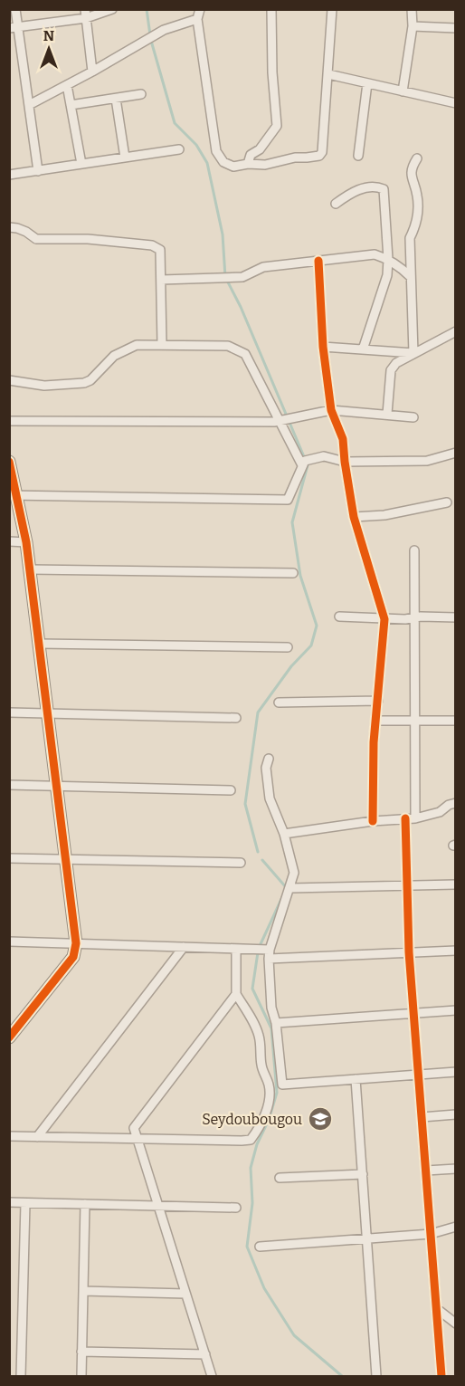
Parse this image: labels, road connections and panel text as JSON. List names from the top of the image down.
{
  "places": {
    "school or university": ["Seydoubougou"]
  },
  "north": "top"
}
